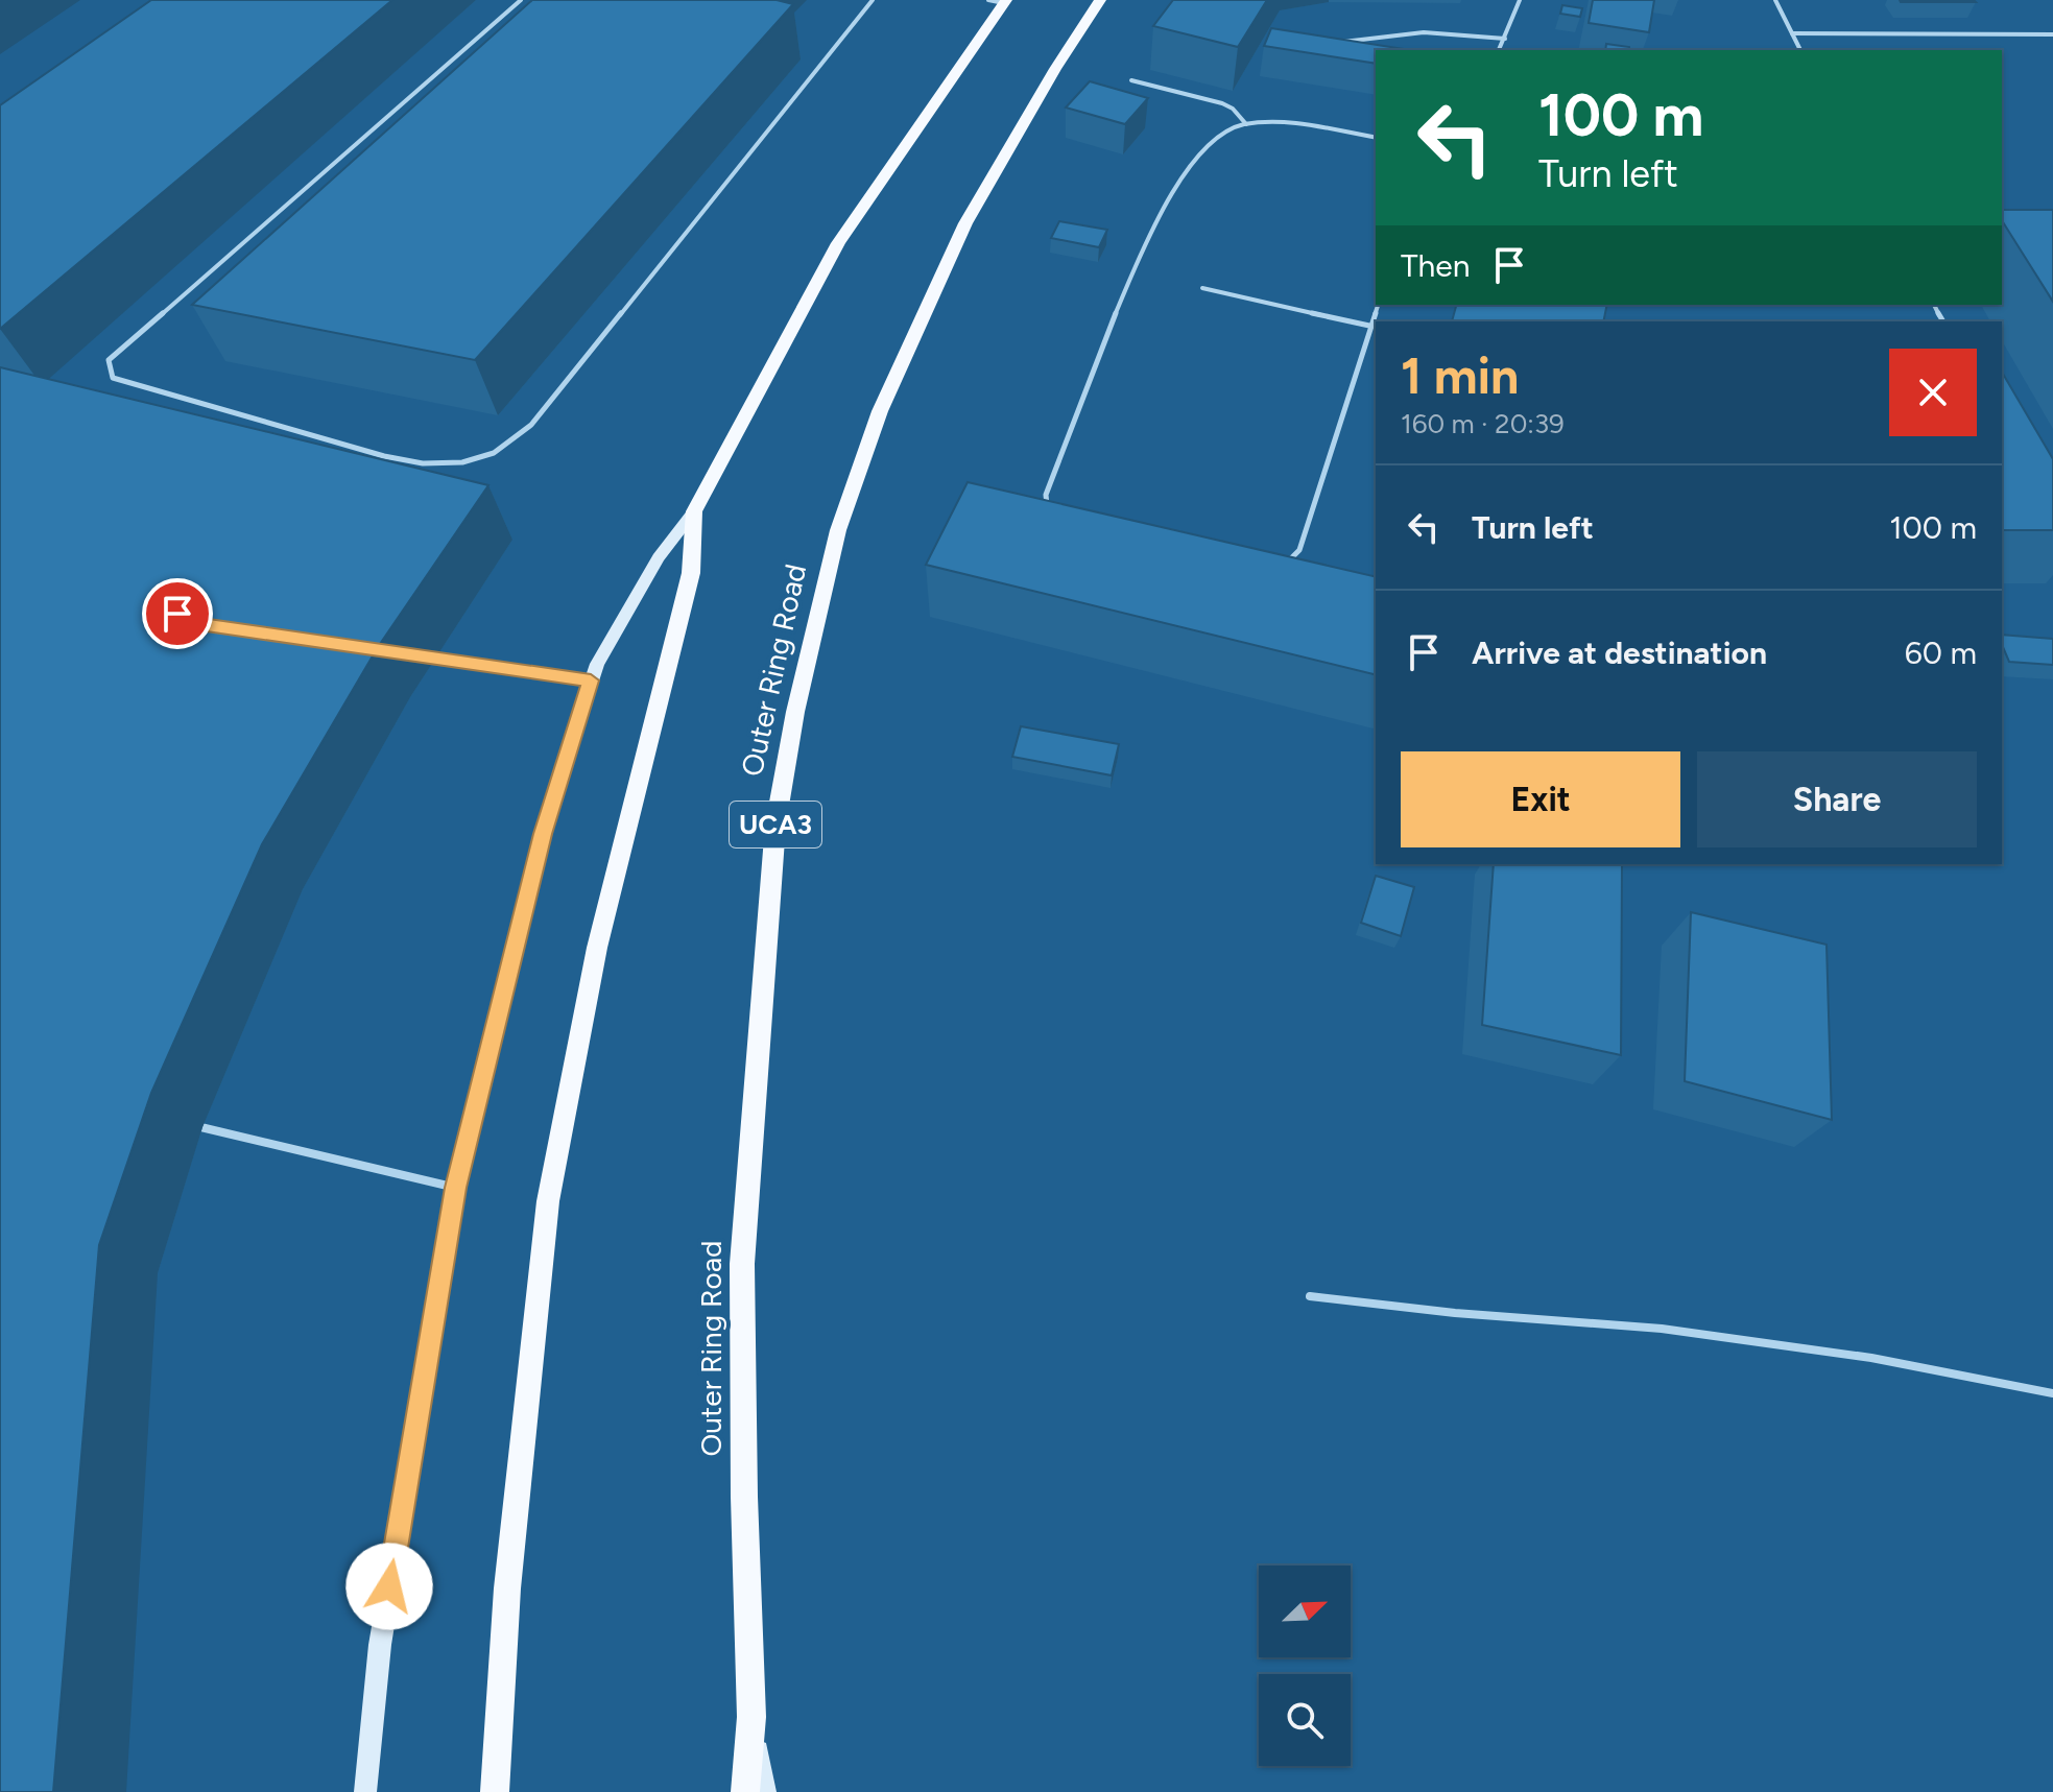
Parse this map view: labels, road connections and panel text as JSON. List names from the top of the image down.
{
  "streets": {
    "main road": ["Outer Ring Road", "UCA3"]
  },
  "north": "top right",
  "page": {
    "turn": ["100 m", "Turn left"],
    "then": "Then",
    "heading": ["1 min", "160 m · 20:39"],
    "list": [
      {
        "name": "Turn left",
        "value": "100 m"
      },
      {
        "name": "Arrive at destination",
        "value": "60 m"
      }
    ],
    "buttons": ["Exit", "Share"]
  }
}
